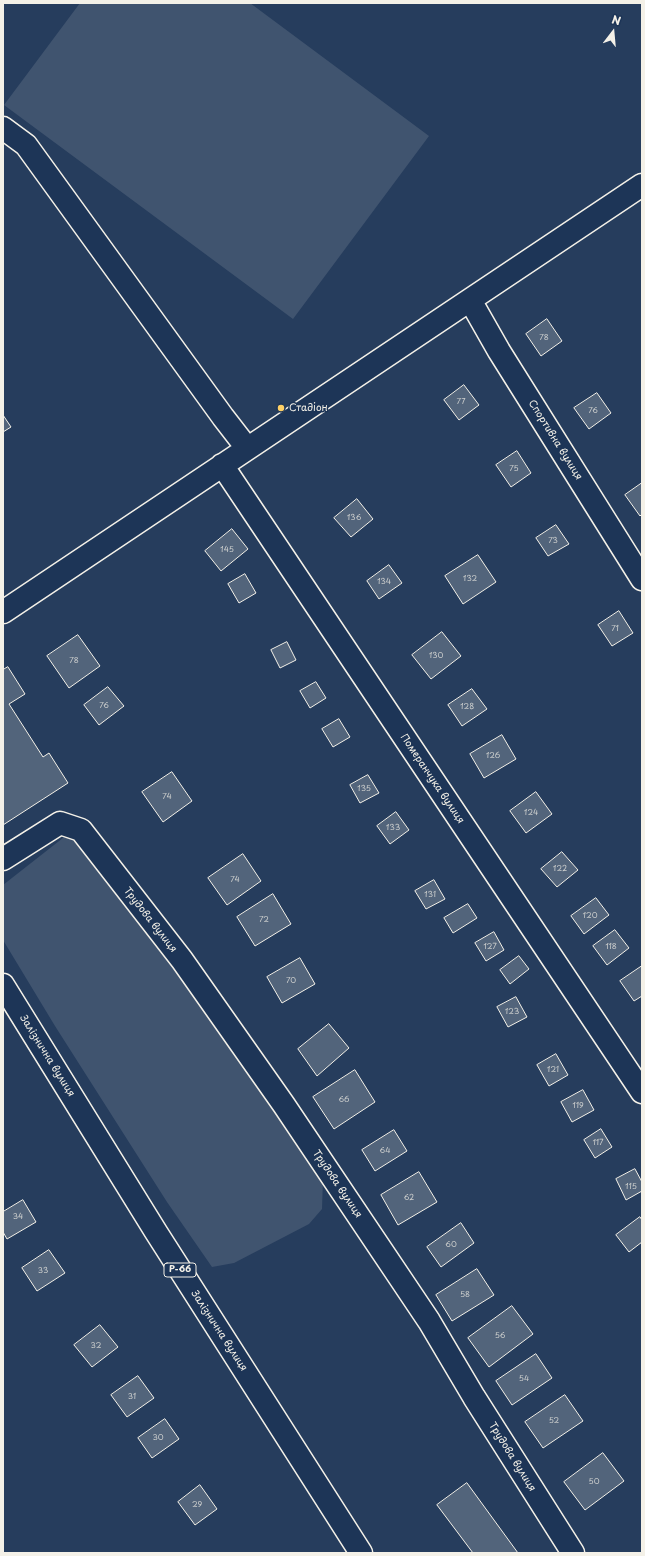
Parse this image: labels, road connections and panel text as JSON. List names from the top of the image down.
{
  "streets": {
    "street": [
      "Спортивна вулиця",
      "Померанчука вулиця",
      "Трудова вулиця",
      "Залізнична вулиця",
      "Р-66"
    ]
  },
  "places": ["Стадіон"],
  "house_numbers": [
    "78",
    "77",
    "76",
    "75",
    "136",
    "73",
    "145",
    "132",
    "134",
    "71",
    "130",
    "78",
    "76",
    "128",
    "126",
    "135",
    "74",
    "124",
    "133",
    "122",
    "74",
    "131",
    "120",
    "72",
    "127",
    "118",
    "70",
    "123",
    "121",
    "66",
    "119",
    "117",
    "64",
    "115",
    "62",
    "34",
    "60",
    "33",
    "58",
    "56",
    "32",
    "54",
    "31",
    "52",
    "30",
    "50",
    "29"
  ],
  "north": "top"
}
